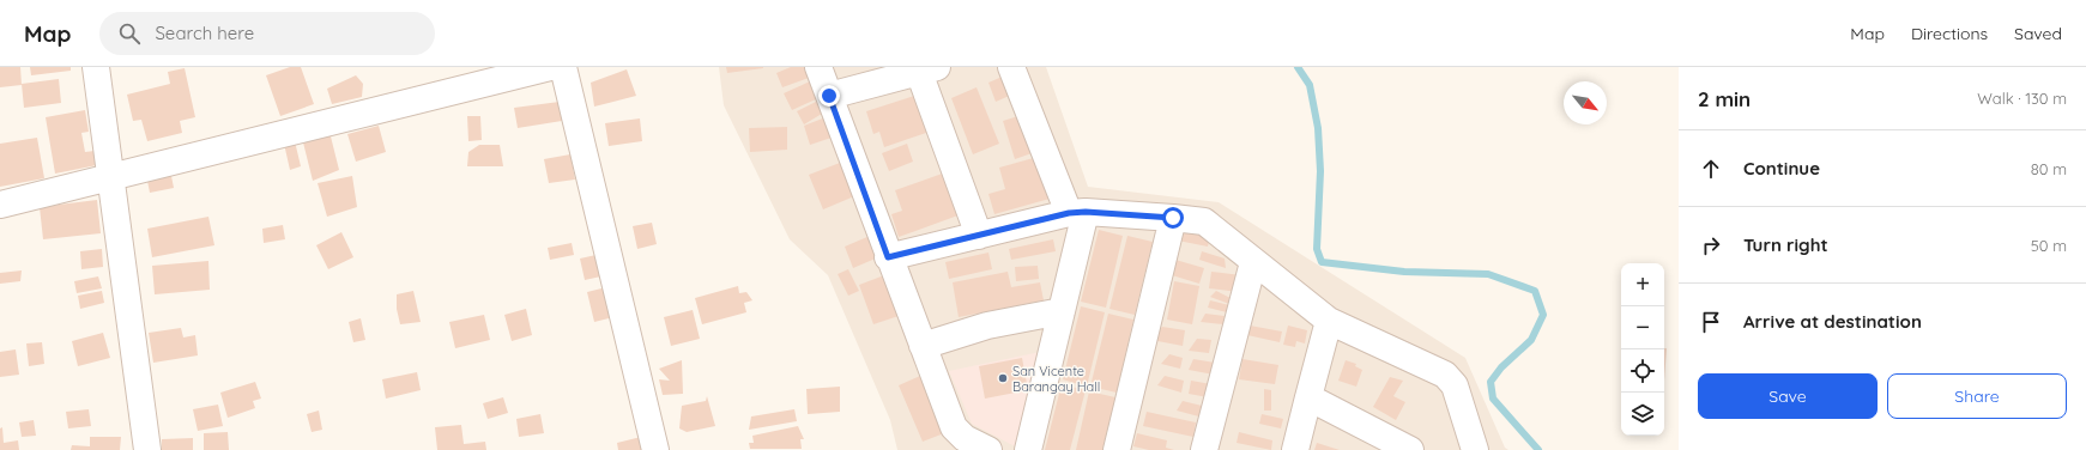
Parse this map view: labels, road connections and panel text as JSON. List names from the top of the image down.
{
  "places": ["San Vicente Barangay Hall"],
  "north": "bottom right",
  "page": {
    "header": "Map",
    "search": "Search here",
    "nav": ["Map", "Directions", "Saved"],
    "heading": ["2 min", "Walk · 130 m"],
    "list": [
      ["Continue", "80 m"],
      ["Turn right", "50 m"],
      "Arrive at destination"
    ],
    "map_buttons": ["+", "−"],
    "buttons": ["Save", "Share"]
  }
}
